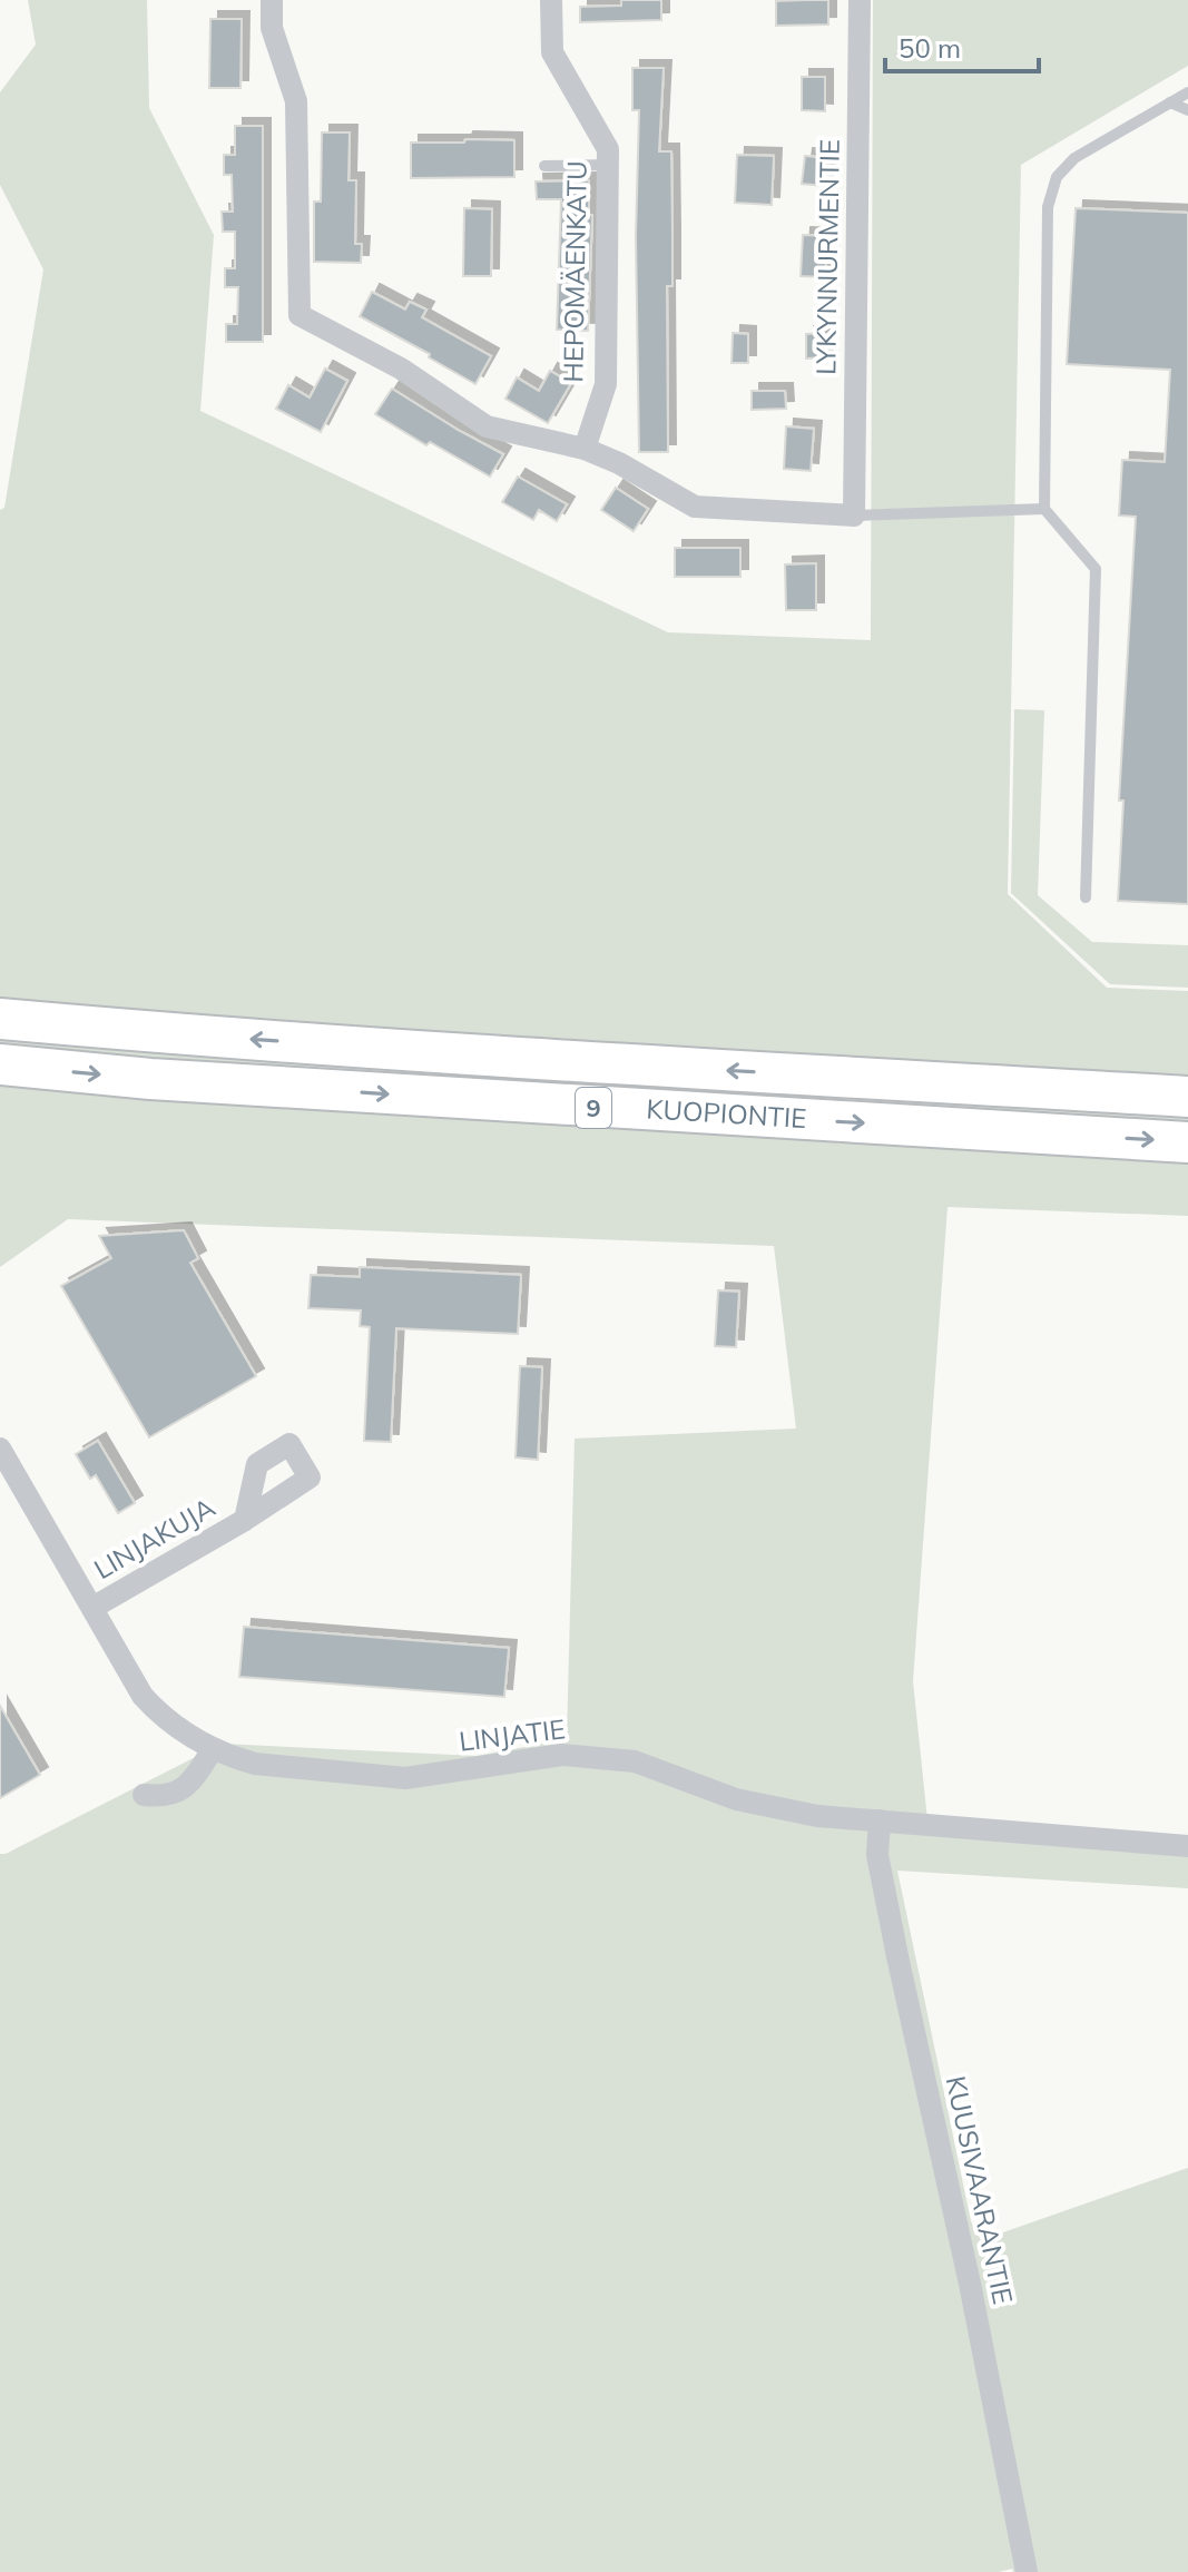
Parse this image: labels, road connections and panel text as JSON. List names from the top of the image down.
{
  "streets": {
    "highway": ["9", "KUOPIONTIE"],
    "street": [
      "LYKYNNURMENTIE",
      "HEPOMÄENKATU",
      "LINJAKUJA",
      "LINJATIE",
      "KUUSIVAARANTIE"
    ]
  },
  "crossings": [
    ["LINJAKUJA", "LINJATIE"],
    ["LINJATIE", "KUUSIVAARANTIE"]
  ],
  "scale_bar": "50 m"
}
